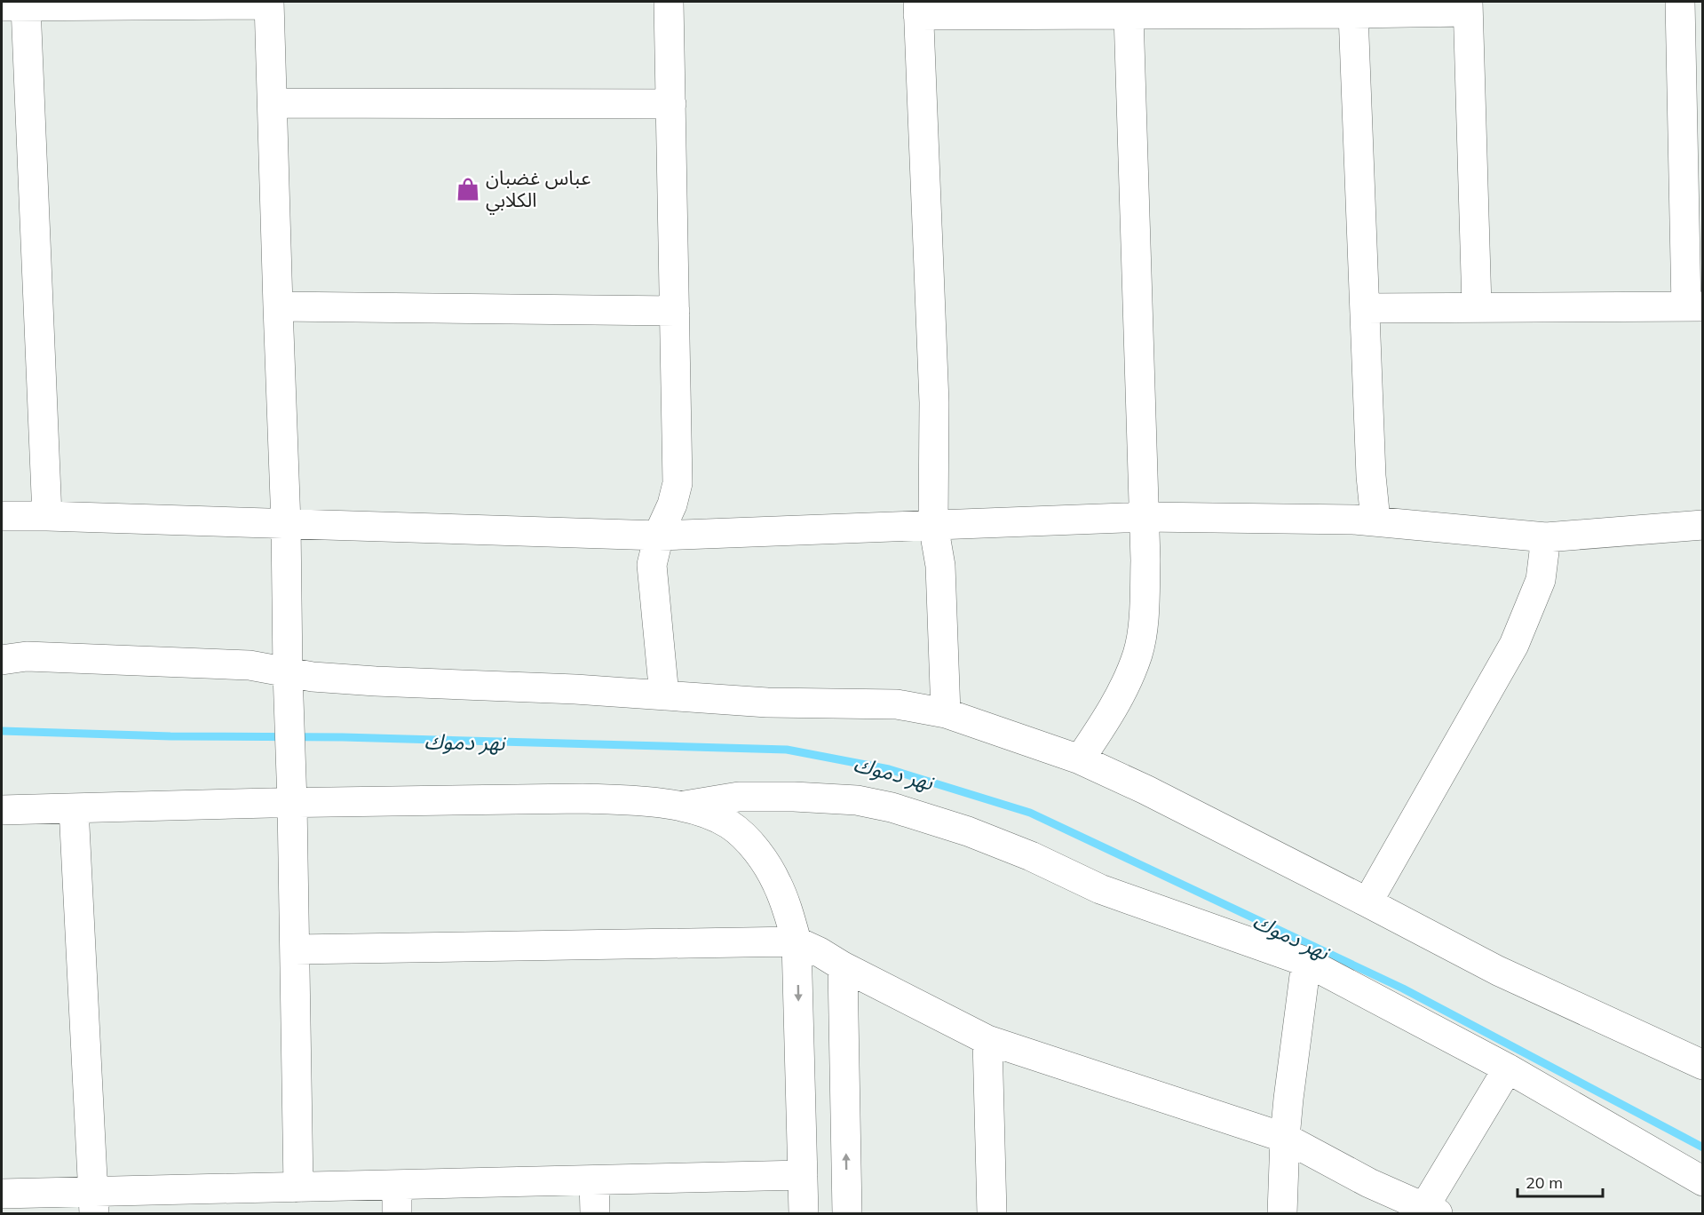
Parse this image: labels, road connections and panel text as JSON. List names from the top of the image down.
{
  "water": ["نهر دموك"],
  "places": {
    "shop": ["عباس غضبان الكلابي"]
  },
  "scale_bar": "20 m"
}
